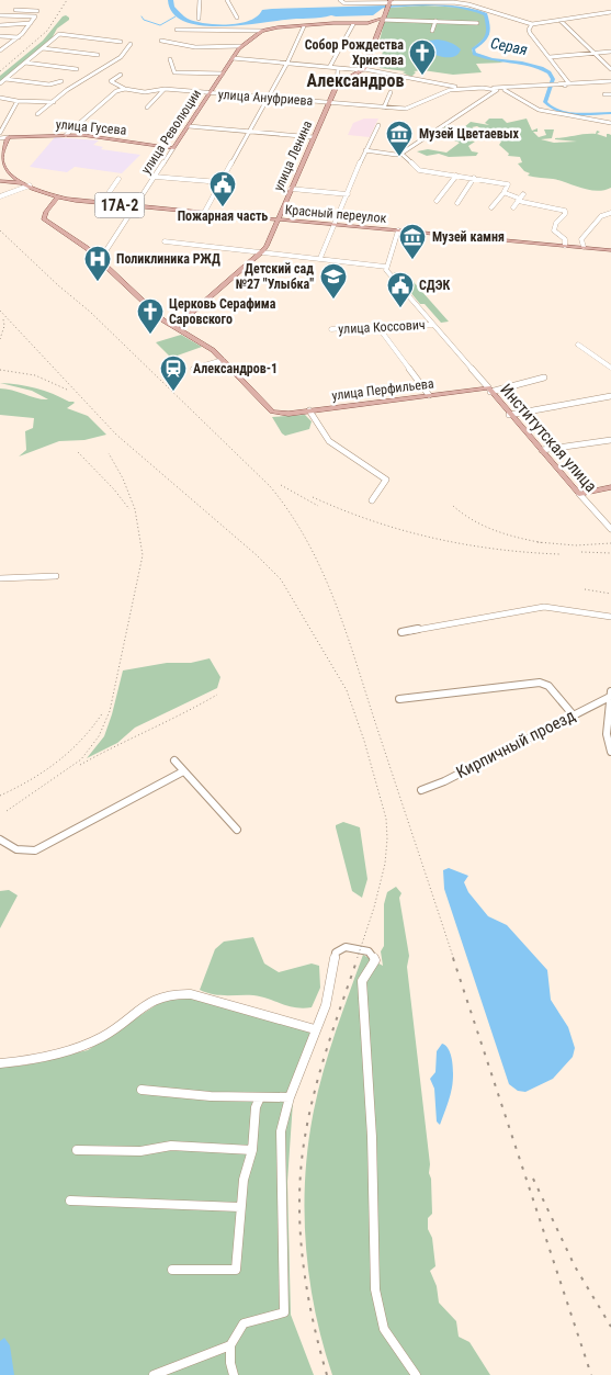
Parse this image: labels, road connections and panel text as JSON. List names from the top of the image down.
{
  "streets": {
    "main road": [
      "улица Гусева",
      "улица Революции",
      "улица Ленина",
      "17А-2",
      "Красный переулок",
      "улица Перфильева",
      "Институтская улица"
    ],
    "street": ["улица Ануфриева", "улица Коссович", "Кирпичный проезд"]
  },
  "crossings": [
    ["улица Ануфриева", "улица Революции"],
    ["улица Ануфриева", "улица Ленина"],
    ["улица Гусева", "улица Революции"],
    ["улица Революции", "Красный переулок"],
    ["улица Ленина", "Красный переулок"],
    ["17А-2", "Красный переулок"],
    ["улица Коссович", "Институтская улица"],
    ["улица Перфильева", "Институтская улица"]
  ],
  "districts": ["Александров"],
  "water": ["Серая"],
  "places": {
    "church": ["Собор Рождества Христова", "Церковь Серафима Саровского"],
    "museum": ["Музей Цветаевых", "Музей камня"],
    "public building": ["Пожарная часть", "СДЭК"],
    "hospital": ["Поликлиника РЖД"],
    "school or university": ["Детский сад №27 \"Улыбка\""],
    "station": ["Александров-1"]
  }
}
